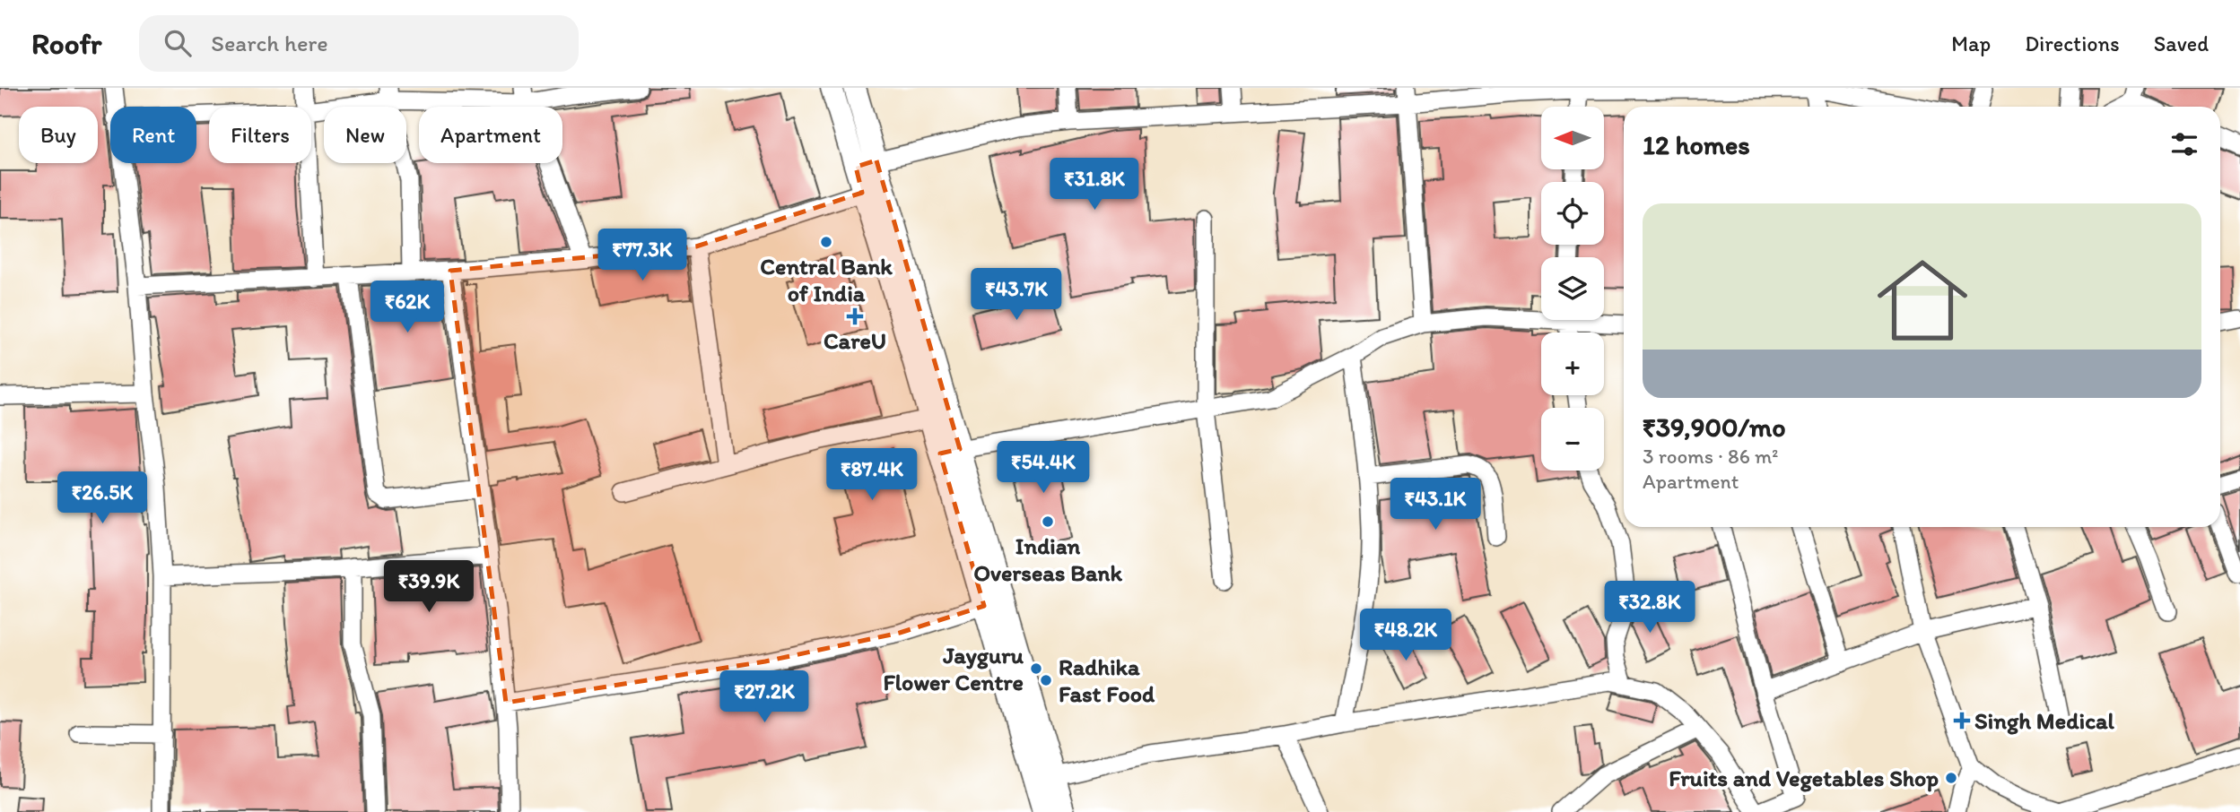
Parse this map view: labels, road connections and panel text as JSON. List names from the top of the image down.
{
  "places": {
    "other": [
      "Central Bank of India",
      "Indian Overseas Bank",
      "Jayguru Flower Centre",
      "Radhika Fast Food",
      "Fruits and Vegetables Shop"
    ],
    "health": ["CareU", "Singh Medical"]
  },
  "north": "left",
  "page": {
    "header": "Roofr",
    "search": "Search here",
    "nav": ["Map", "Directions", "Saved"],
    "map_buttons": ["+", "−"],
    "chip": [
      "Buy",
      "Rent",
      "Filters",
      "New",
      "Apartment"
    ],
    "heading": "12 homes",
    "price": [
      "₹31.8K",
      "₹77.3K",
      "₹43.7K",
      "₹62K",
      "₹54.4K",
      "₹87.4K",
      "₹26.5K",
      "₹43.1K",
      "₹39.9K",
      "₹32.8K",
      "₹48.2K",
      "₹27.2K"
    ],
    "list": [
      {
        "name": "₹39,900/mo",
        "note": "3 rooms · 86 m² · Apartment"
      }
    ]
  }
}
